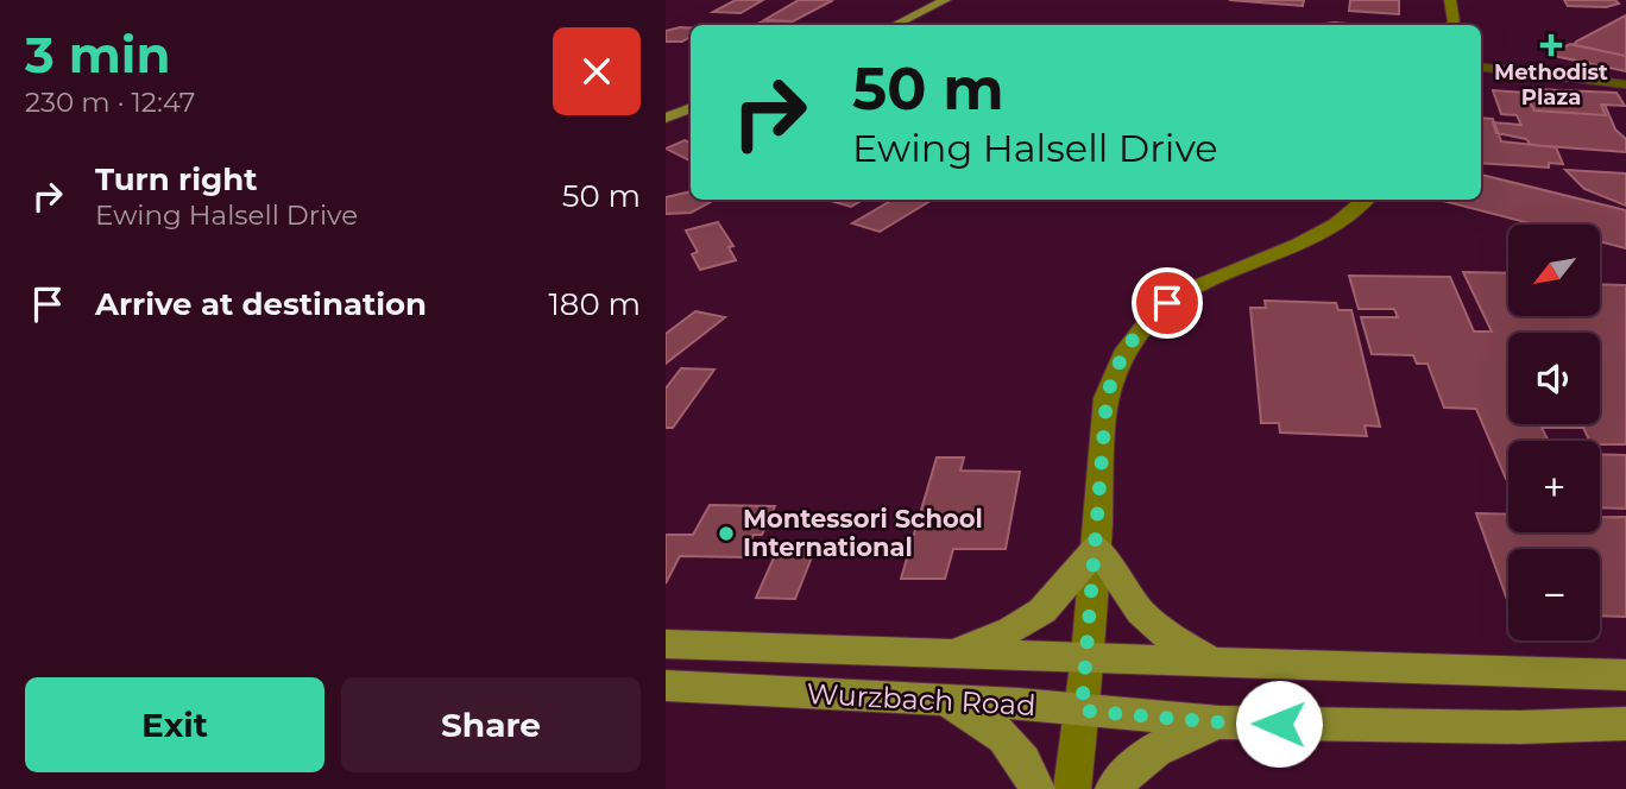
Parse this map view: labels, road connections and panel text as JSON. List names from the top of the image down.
{
  "streets": {
    "main road": ["Wurzbach Road"]
  },
  "places": {
    "health": ["Methodist Plaza"],
    "other": ["Montessori School International"]
  },
  "north": "bottom left",
  "page": {
    "heading": ["3 min", "230 m · 12:47"],
    "turn": ["50 m", "Ewing Halsell Drive"],
    "list": [
      {
        "name": "Turn right",
        "note": "Ewing Halsell Drive",
        "value": "50 m"
      },
      {
        "name": "Arrive at destination",
        "value": "180 m"
      }
    ],
    "map_buttons": ["+", "−"],
    "buttons": ["Exit", "Share"]
  }
}
